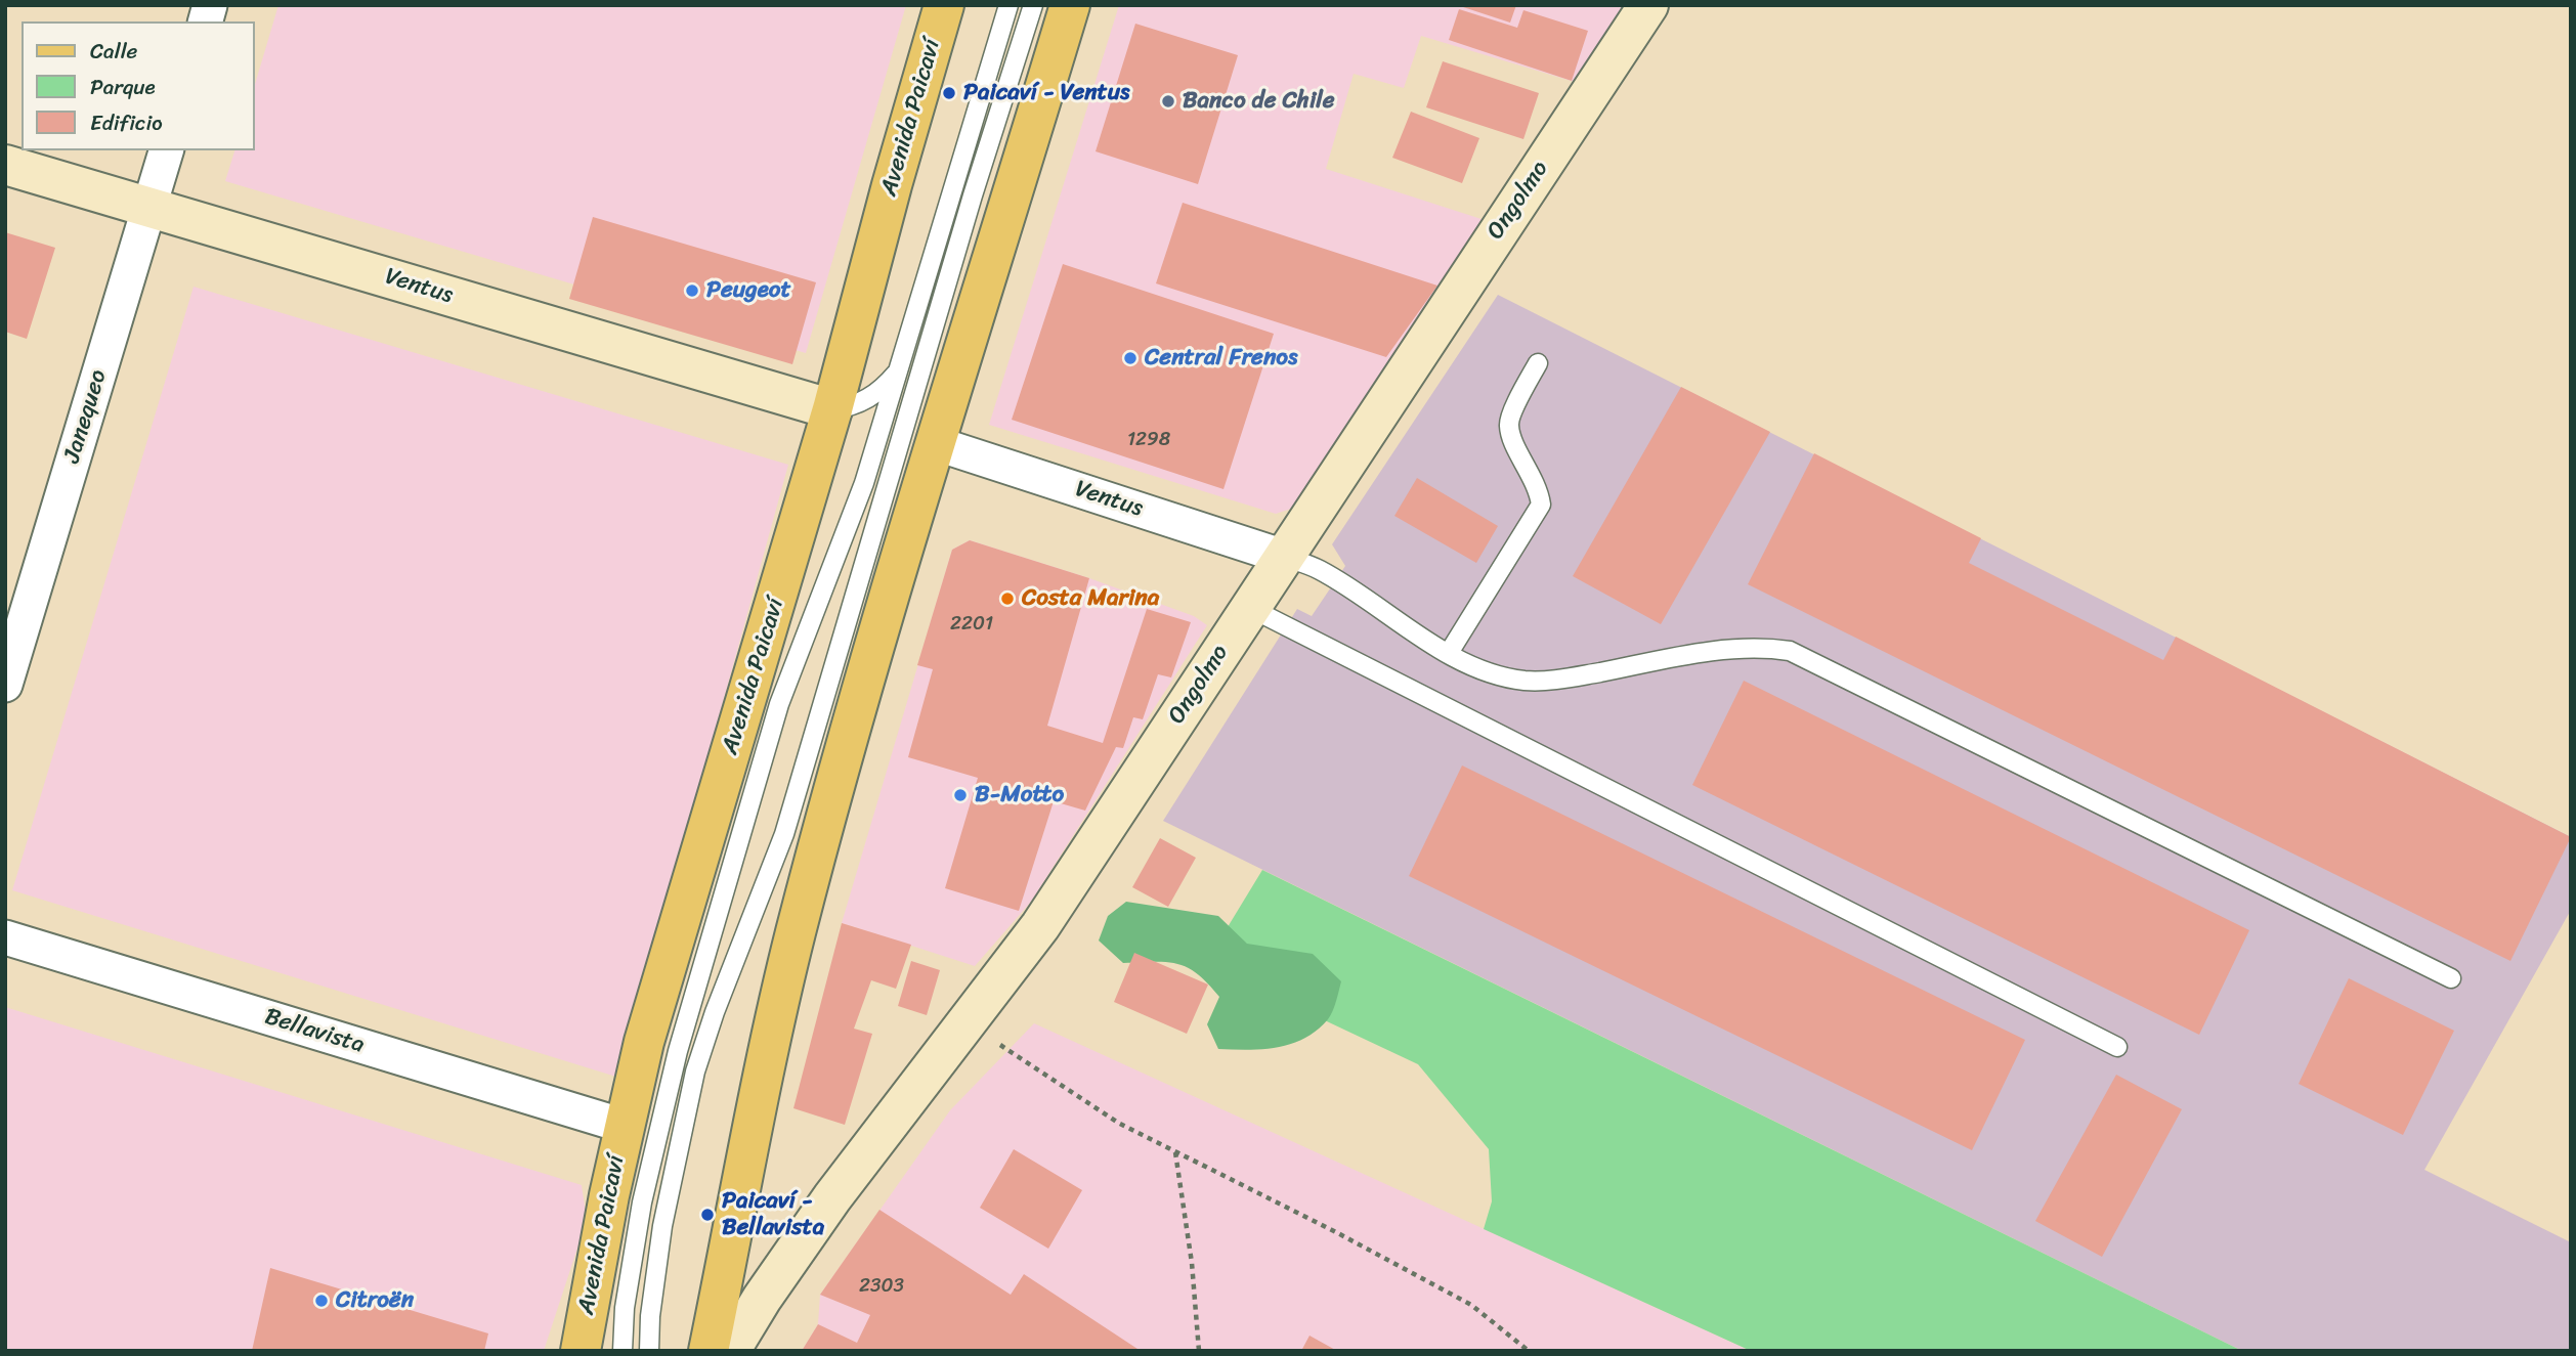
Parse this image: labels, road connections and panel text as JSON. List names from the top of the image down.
{
  "streets": {
    "main road": ["Avenida Paicaví"],
    "street": [
      "Ongolmo",
      "Ventus",
      "Janequeo",
      "Bellavista"
    ]
  },
  "crossings": [
    ["Avenida Paicaví", "Ventus"],
    ["Avenida Paicaví", "Bellavista"],
    ["Ongolmo", "Ventus"],
    ["Ventus", "Janequeo"]
  ],
  "places": [
    "Paicaví - Ventus",
    "Banco de Chile",
    "Peugeot",
    "Central Frenos",
    "Costa Marina",
    "B-Motto",
    "Paicaví - Bellavista",
    "Citroën"
  ],
  "house_numbers": ["1298", "2201", "2303"],
  "legend": ["Calle", "Parque", "Edificio"]
}
